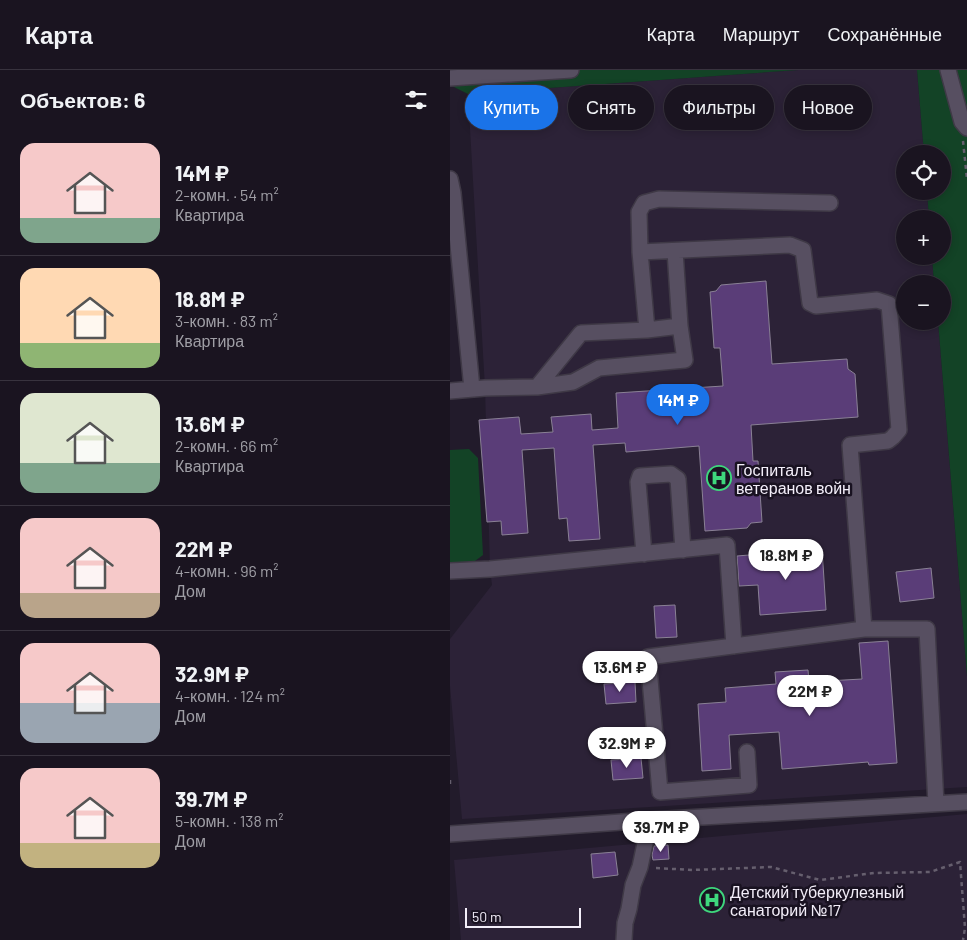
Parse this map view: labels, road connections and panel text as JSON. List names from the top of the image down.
{
  "places": {
    "hospital": ["Госпиталь ветеранов войн", "Детский туберкулезный санаторий №17"]
  },
  "scale_bar": "50 m",
  "page": {
    "header": "Карта",
    "nav": ["Карта", "Маршрут", "Сохранённые"],
    "heading": "Объектов: 6",
    "chip": [
      "Купить",
      "Снять",
      "Фильтры",
      "Новое"
    ],
    "list": [
      {
        "name": "14M ₽",
        "note": "2-комн. · 54 m² · Квартира"
      },
      {
        "name": "18.8M ₽",
        "note": "3-комн. · 83 m² · Квартира"
      },
      {
        "name": "13.6M ₽",
        "note": "2-комн. · 66 m² · Квартира"
      },
      {
        "name": "22M ₽",
        "note": "4-комн. · 96 m² · Дом"
      },
      {
        "name": "32.9M ₽",
        "note": "4-комн. · 124 m² · Дом"
      },
      {
        "name": "39.7M ₽",
        "note": "5-комн. · 138 m² · Дом"
      }
    ],
    "map_buttons": ["+", "−"],
    "price": [
      "14M ₽",
      "18.8M ₽",
      "13.6M ₽",
      "22M ₽",
      "32.9M ₽",
      "39.7M ₽"
    ],
    "scale": "50 m"
  }
}
